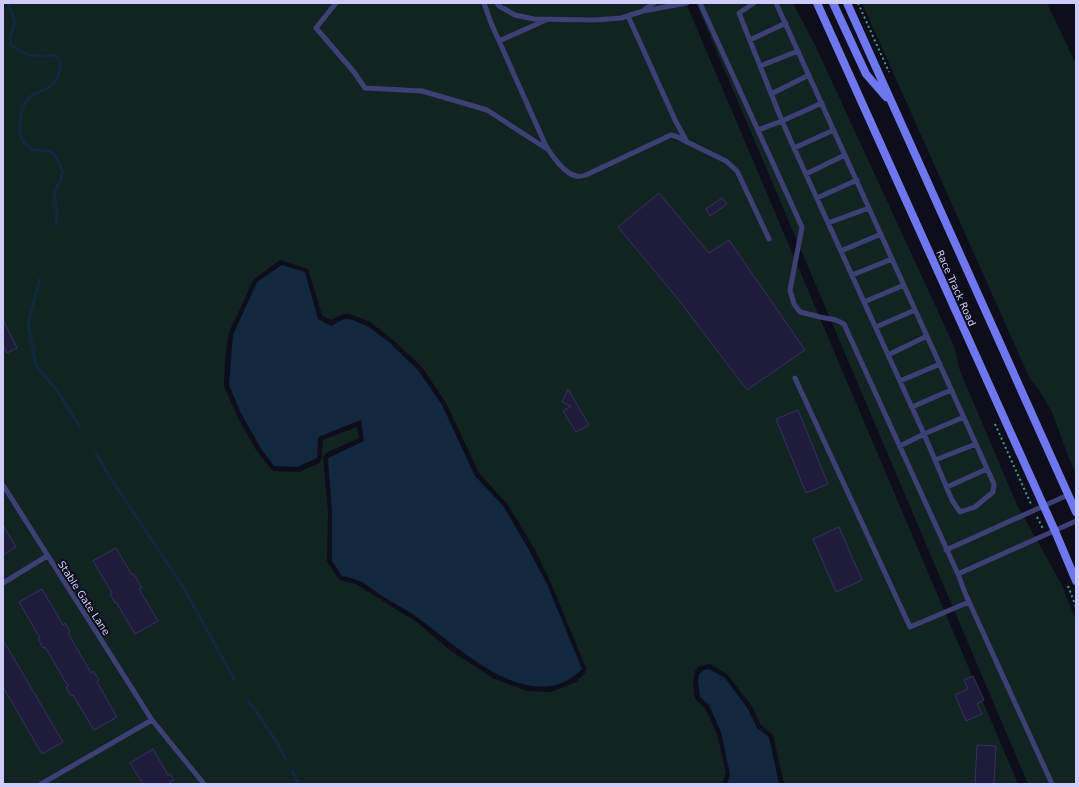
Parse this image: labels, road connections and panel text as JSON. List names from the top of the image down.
{
  "streets": {
    "main road": ["Race Track Road"],
    "lane": ["Stable Gate Lane"]
  }
}
